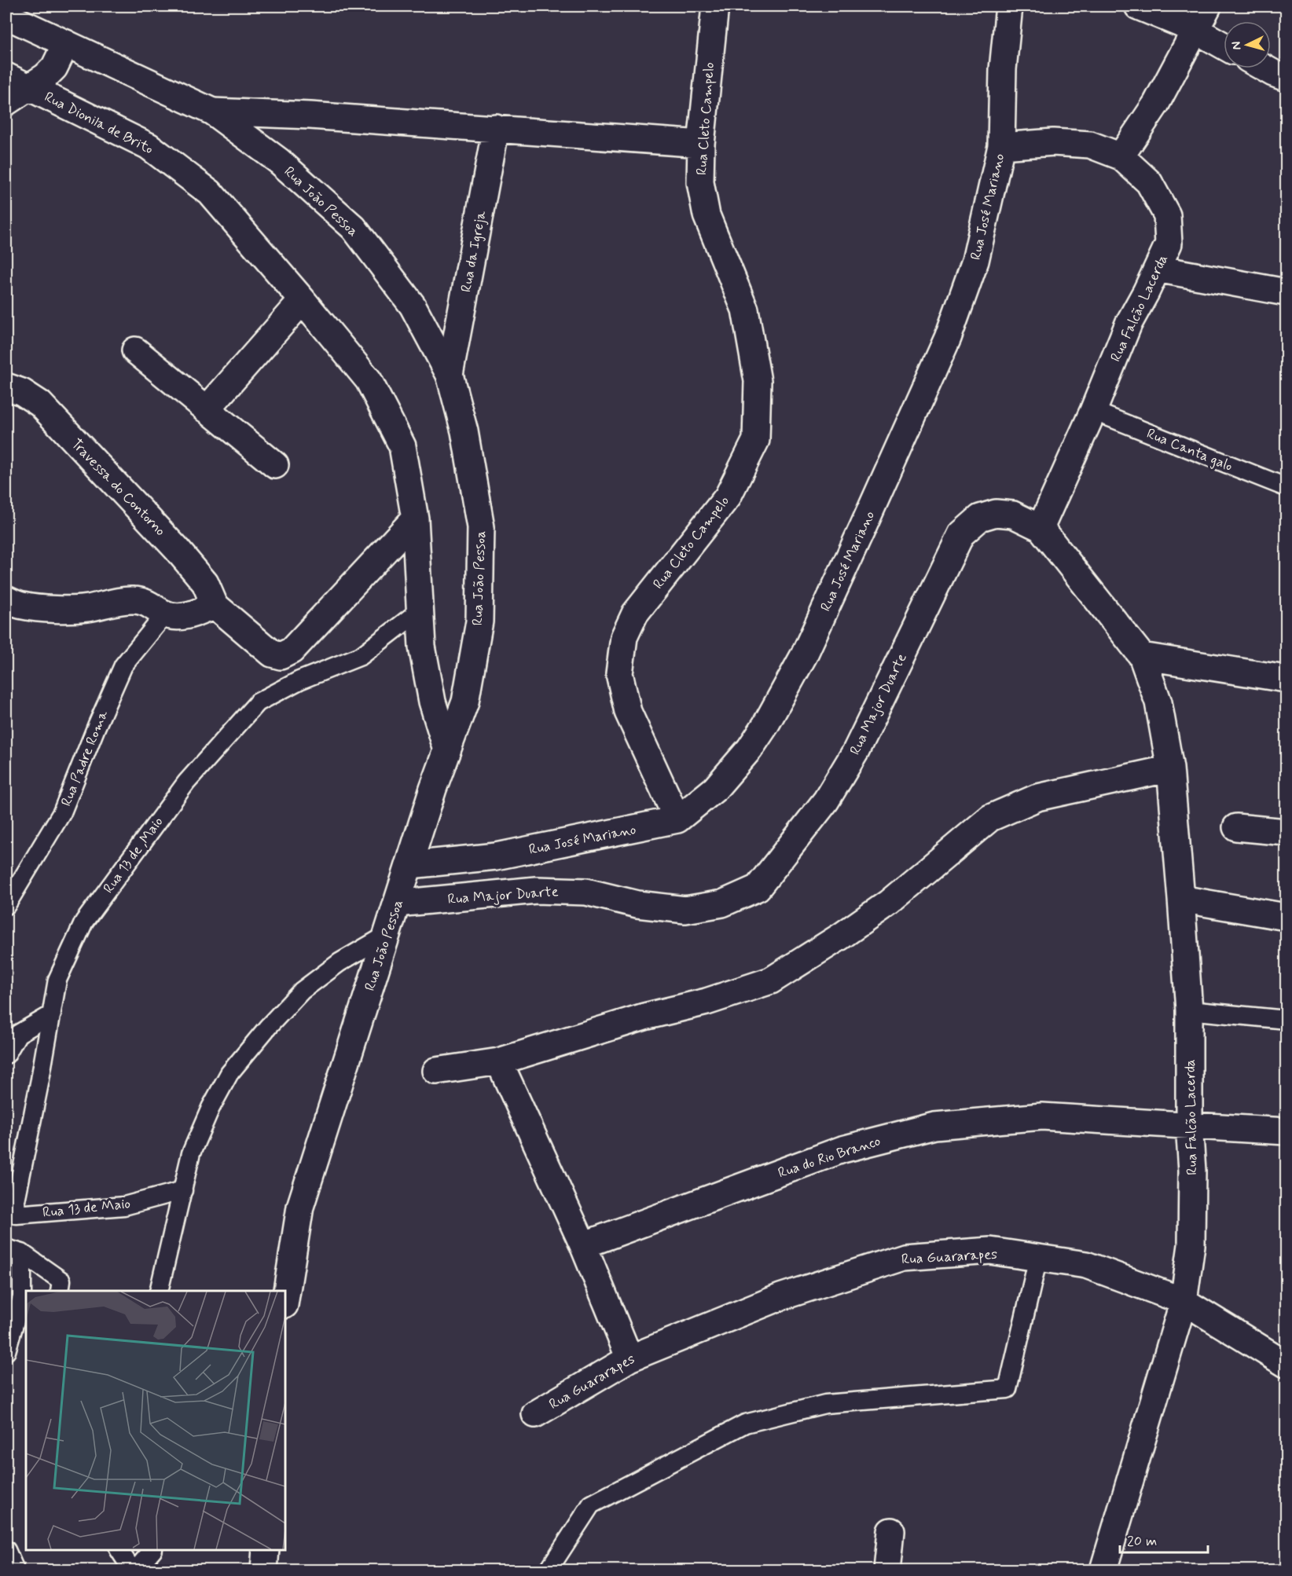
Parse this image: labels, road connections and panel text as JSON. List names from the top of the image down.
{
  "streets": {
    "street": [
      "Rua Cleto Campelo",
      "Rua Dionila de Brito",
      "Rua João Pessoa",
      "Rua José Mariano",
      "Rua da Igreja",
      "Rua Falcão Lacerda",
      "Travessa do Contorno",
      "Rua Major Duarte",
      "Rua do Rio Branco",
      "Rua Guararapes"
    ],
    "lane": [
      "Rua Canta galo",
      "Rua Padre Roma",
      "Rua 13 de ,Maio",
      "Rua 13 de Maio"
    ]
  },
  "crossings": [
    ["Rua Cleto Campelo", "Rua José Mariano"],
    ["Rua Dionila de Brito", "Rua João Pessoa"],
    ["Rua Dionila de Brito", "Rua 13 de ,Maio"],
    ["Rua João Pessoa", "Rua José Mariano"],
    ["Rua João Pessoa", "Rua da Igreja"],
    ["Rua João Pessoa", "Rua Major Duarte"],
    ["Rua José Mariano", "Rua Falcão Lacerda"],
    ["Rua Falcão Lacerda", "Rua Canta galo"],
    ["Rua Falcão Lacerda", "Rua Major Duarte"],
    ["Rua Falcão Lacerda", "Rua do Rio Branco"],
    ["Rua Falcão Lacerda", "Rua Guararapes"],
    ["Rua 13 de ,Maio", "Rua 13 de Maio"]
  ],
  "scale_bar": "20 m",
  "north": "left"
}
